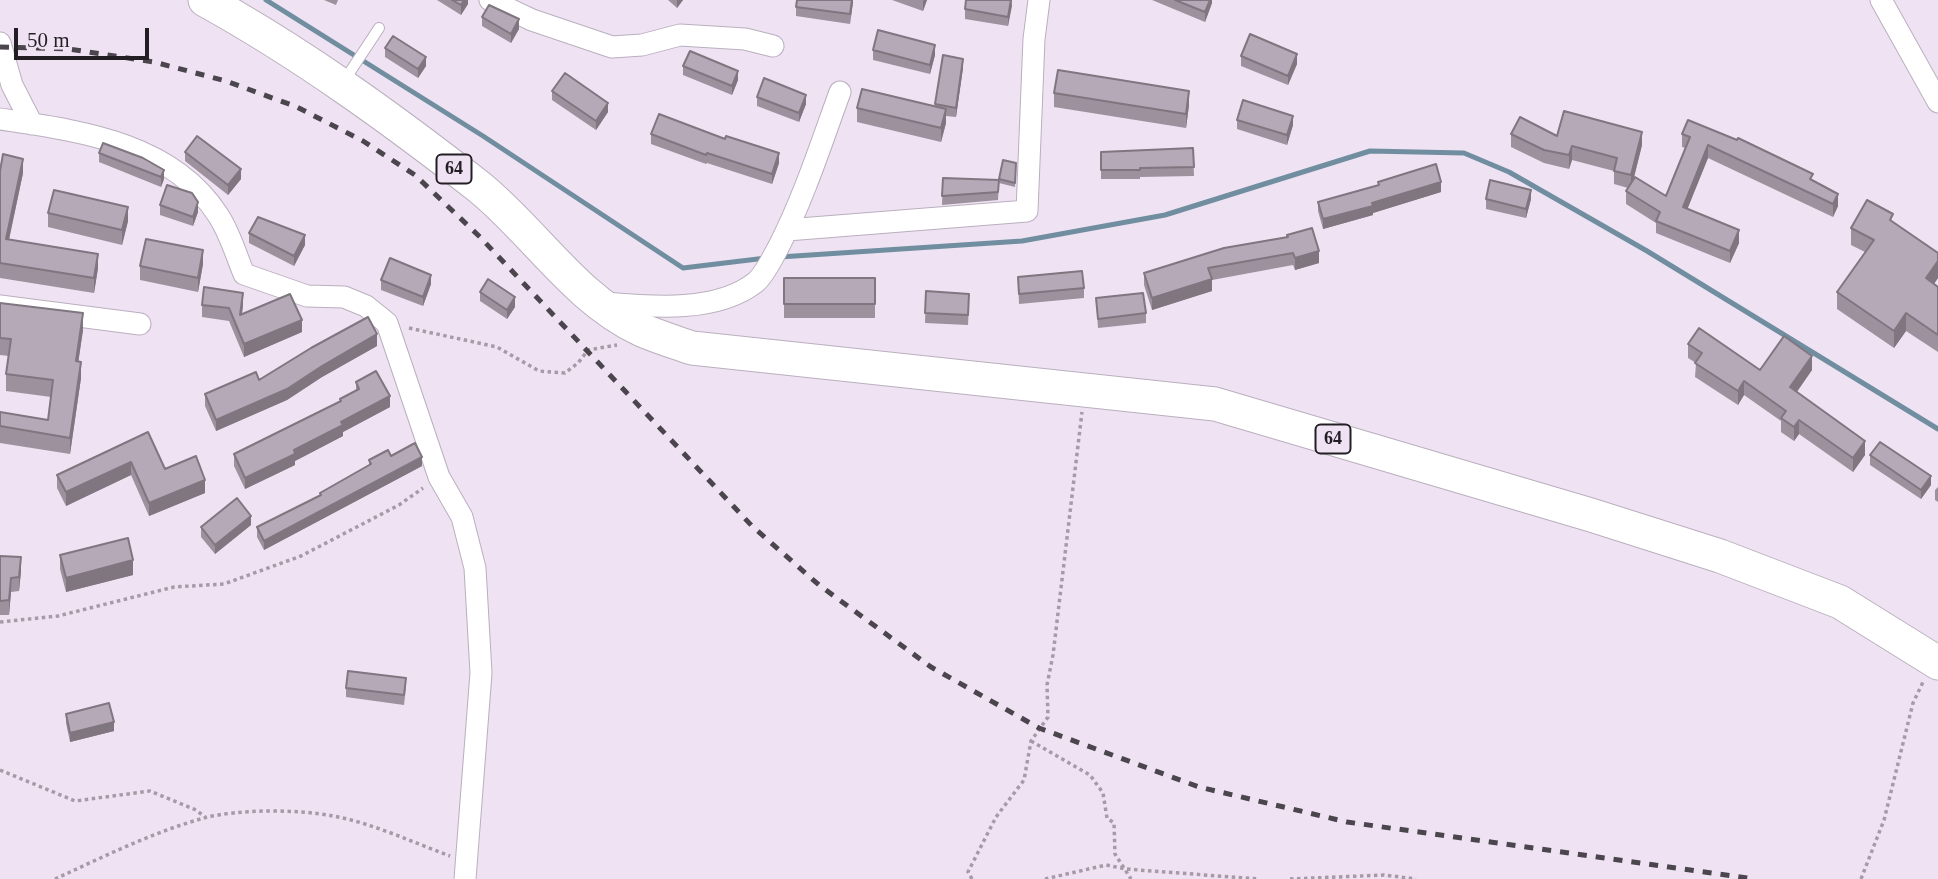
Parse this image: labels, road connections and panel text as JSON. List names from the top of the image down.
{
  "streets": {
    "main road": ["64"]
  },
  "scale_bar": "50 m"
}
